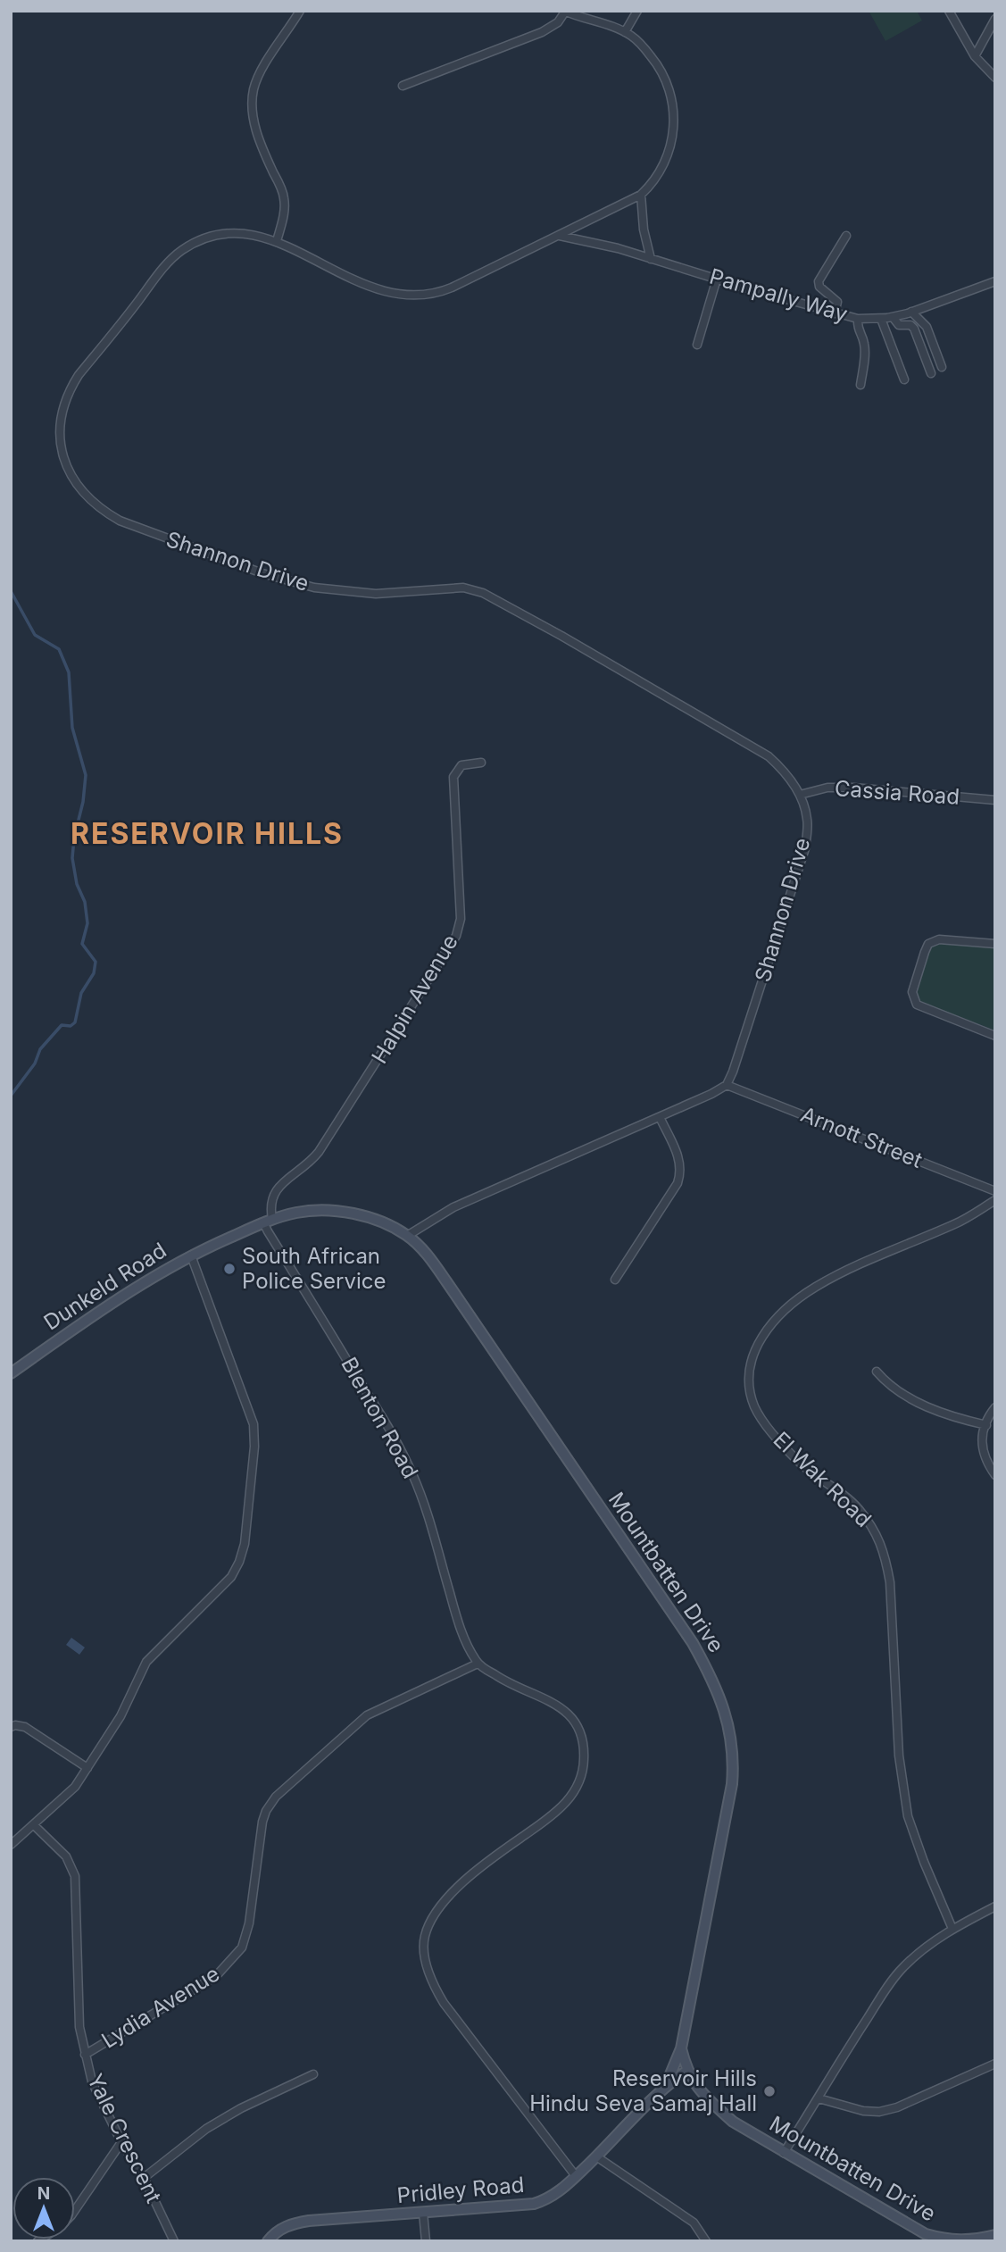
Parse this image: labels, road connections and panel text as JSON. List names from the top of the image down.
{
  "streets": {
    "main road": ["Dunkeld Road", "Mountbatten Drive", "Pridley Road"],
    "street": [
      "Pampally Way",
      "Shannon Drive",
      "Cassia Road",
      "Halpin Avenue",
      "Arnott Street",
      "Blenton Road",
      "El Wak Road",
      "Lydia Avenue",
      "Yale Crescent"
    ]
  },
  "crossings": [
    ["Pampally Way", "Shannon Drive"],
    ["Shannon Drive", "Cassia Road"],
    ["Shannon Drive", "Arnott Street"],
    ["Halpin Avenue", "Blenton Road"],
    ["Halpin Avenue", "Mountbatten Drive"],
    ["Dunkeld Road", "Mountbatten Drive"],
    ["Blenton Road", "Mountbatten Drive"],
    ["Blenton Road", "Lydia Avenue"],
    ["Mountbatten Drive", "Pridley Road"],
    ["Lydia Avenue", "Yale Crescent"]
  ],
  "districts": ["RESERVOIR HILLS"],
  "places": ["South African Police Service", "Reservoir Hills Hindu Seva Samaj Hall"],
  "north": "top"
}
